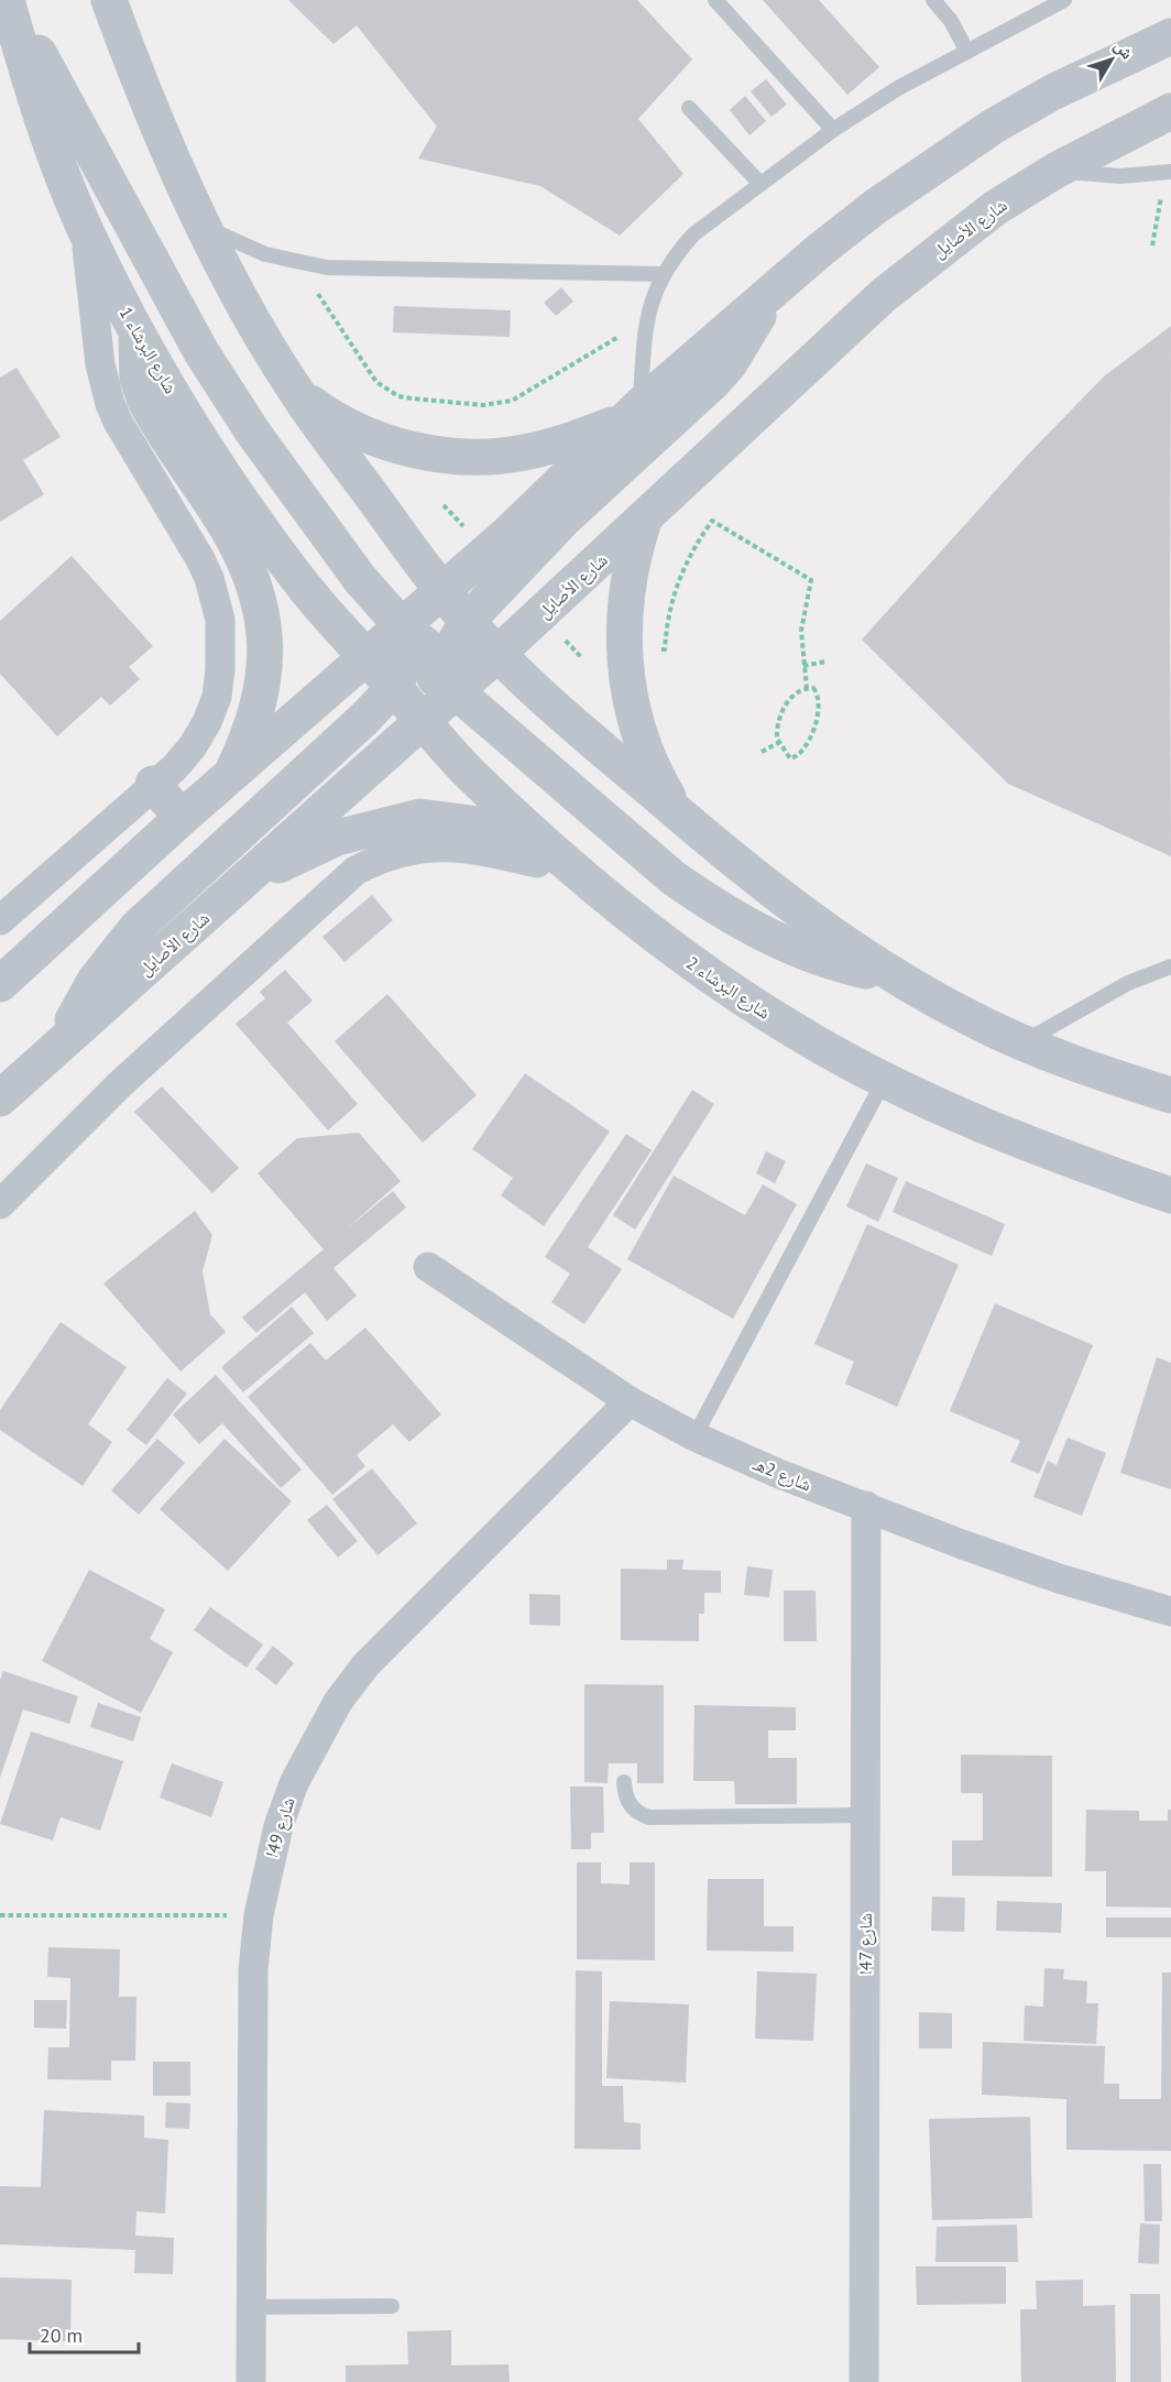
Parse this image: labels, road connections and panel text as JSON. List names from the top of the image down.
{
  "streets": {
    "street": [
      "شارع الأصايل",
      "شارع البرشاء 1",
      "شارع البرشاء 2",
      "شارع 2هـ",
      "شارع 49ا",
      "شارع 47ا"
    ]
  },
  "crossings": [
    ["شارع الأصايل", "شارع البرشاء 1"],
    ["شارع الأصايل", "شارع البرشاء 2"],
    ["شارع البرشاء 1", "شارع البرشاء 2"],
    ["شارع 2هـ", "شارع 49ا"],
    ["شارع 2هـ", "شارع 47ا"]
  ],
  "scale_bar": "20 m",
  "north": "top right"
}
